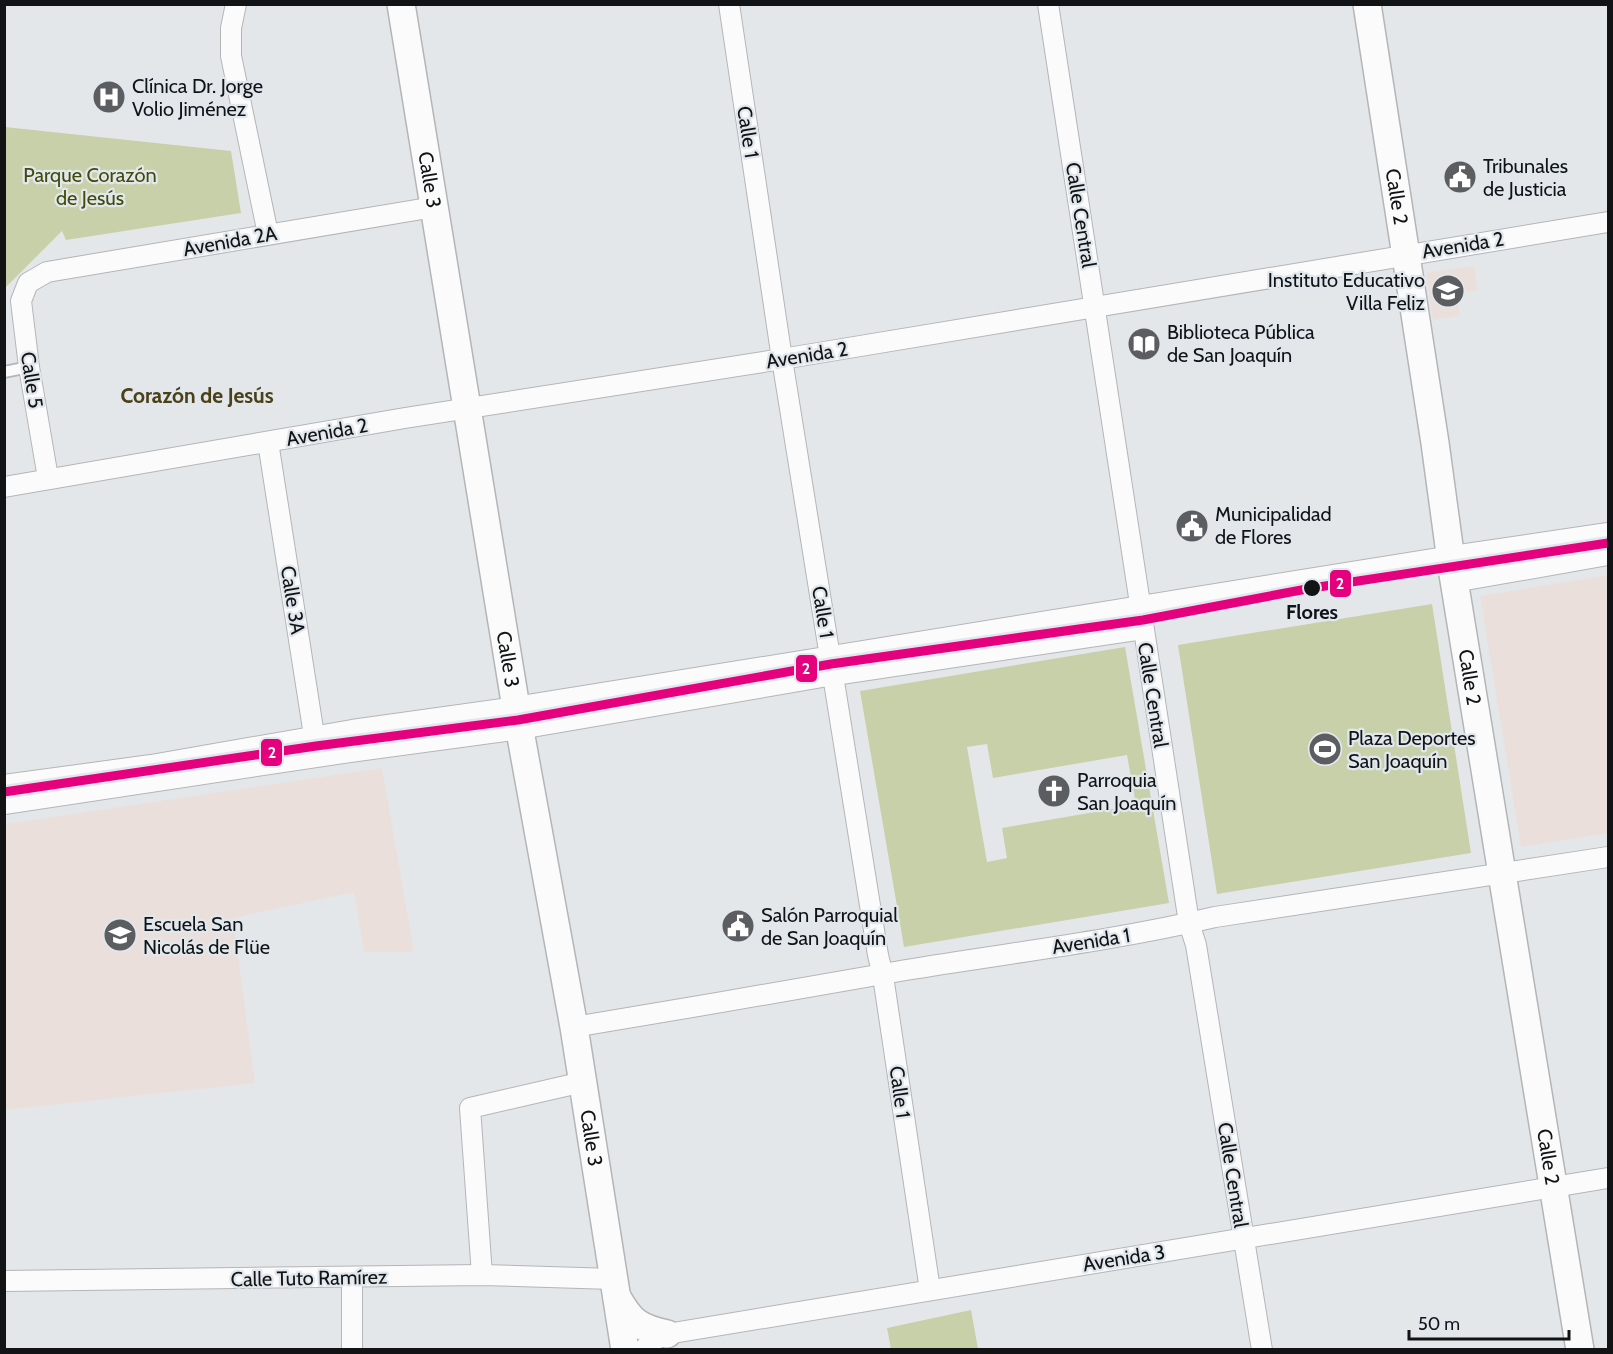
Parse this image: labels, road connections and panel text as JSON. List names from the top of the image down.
{
  "streets": {
    "main road": ["Calle 3", "Calle 2"],
    "street": [
      "Calle 1",
      "Calle Central",
      "Avenida 2A",
      "Avenida 2",
      "Calle 5",
      "Calle 3A",
      "Avenida 1",
      "Avenida 3",
      "Calle Tuto Ramírez"
    ]
  },
  "crossings": [
    ["Calle 1", "Avenida 2"],
    ["Calle 1", "Avenida 1"],
    ["Calle 1", "Avenida 3"],
    ["Calle 3", "Avenida 2A"],
    ["Calle 3", "Avenida 2"],
    ["Calle 3", "Avenida 1"],
    ["Calle 3", "Calle Tuto Ramírez"],
    ["Calle 2", "Avenida 2"],
    ["Calle 2", "Avenida 1"],
    ["Calle 2", "Avenida 3"],
    ["Calle Central", "Avenida 2"],
    ["Calle Central", "Avenida 1"],
    ["Calle Central", "Avenida 3"],
    ["Avenida 2A", "Calle 5"],
    ["Avenida 2", "Calle 5"],
    ["Avenida 2", "Calle 3A"]
  ],
  "districts": ["Corazón de Jesús"],
  "parks": ["Parque Corazón de Jesús"],
  "places": {
    "hospital": ["Clínica Dr. Jorge Volio Jiménez"],
    "public building": ["Tribunales de Justicia", "Municipalidad de Flores", "Salón Parroquial de San Joaquín"],
    "school or university": ["Instituto Educativo Villa Feliz", "Escuela San Nicolás de Flüe"],
    "library": ["Biblioteca Pública de San Joaquín"],
    "other": ["Flores"],
    "sports": ["Plaza Deportes San Joaquín"],
    "church": ["Parroquia San Joaquín"]
  },
  "lines": ["rail line 2"],
  "scale_bar": "50 m"
}
